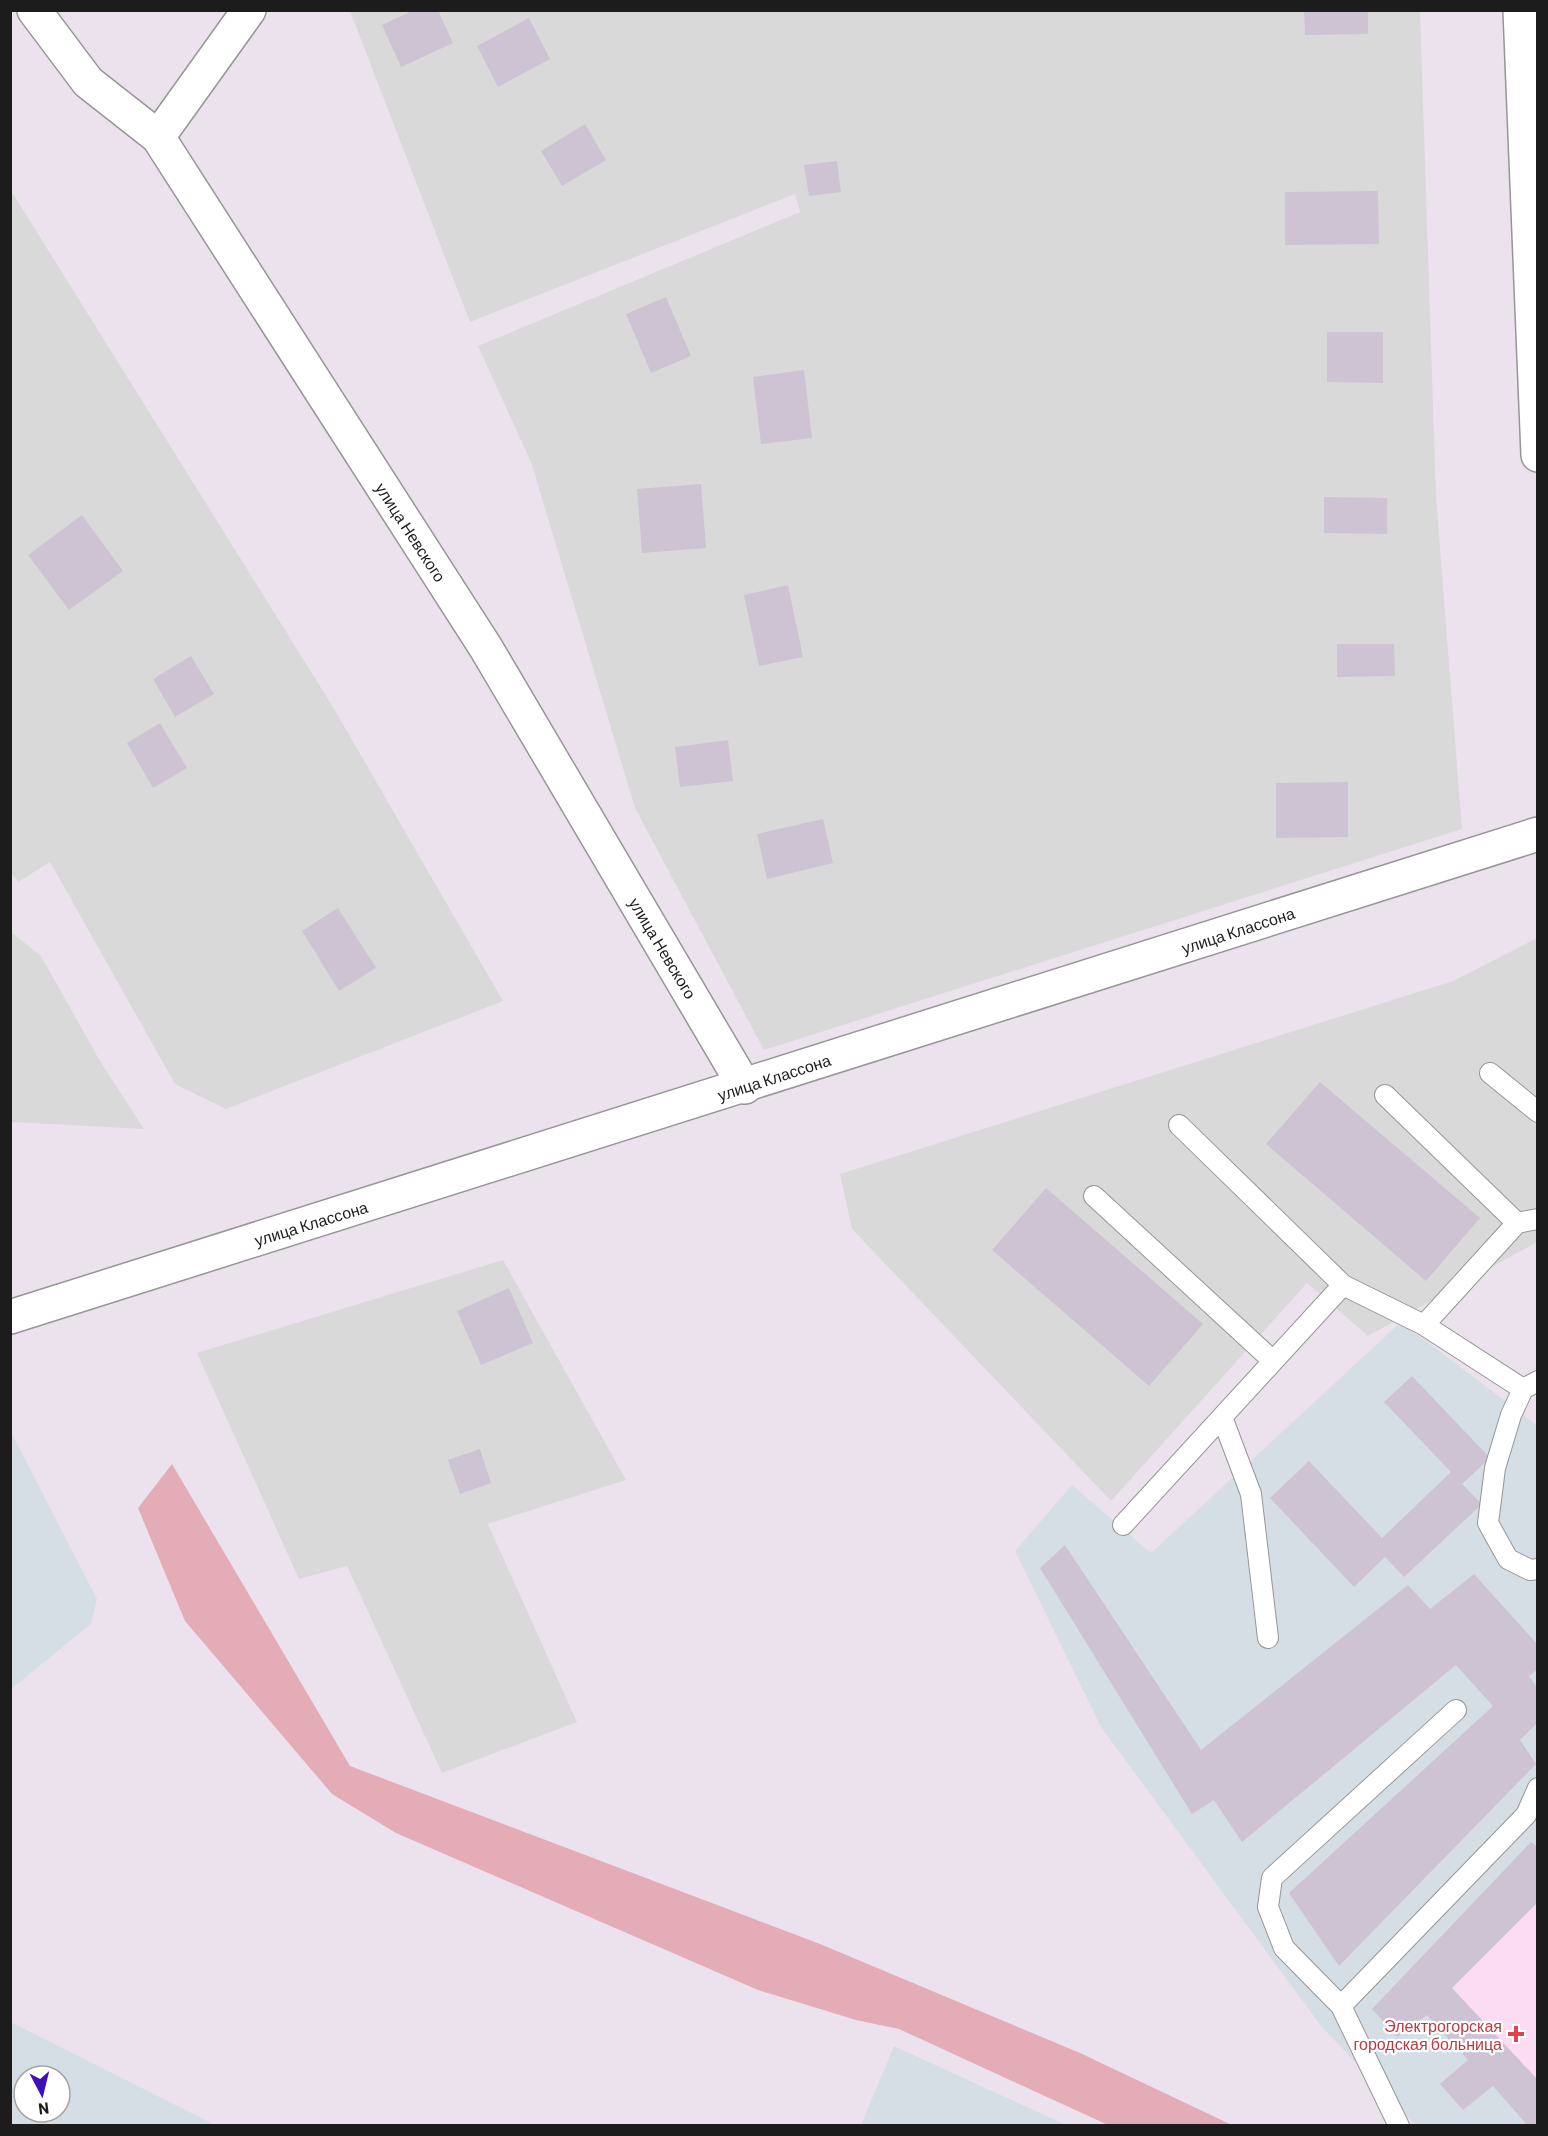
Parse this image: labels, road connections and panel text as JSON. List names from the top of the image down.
{
  "streets": {
    "street": ["улица Невского", "улица Классона"]
  },
  "crossings": [
    ["улица Невского", "улица Классона"]
  ],
  "places": {
    "health": ["Электрогорская городская больница"]
  },
  "north": "bottom"
}
